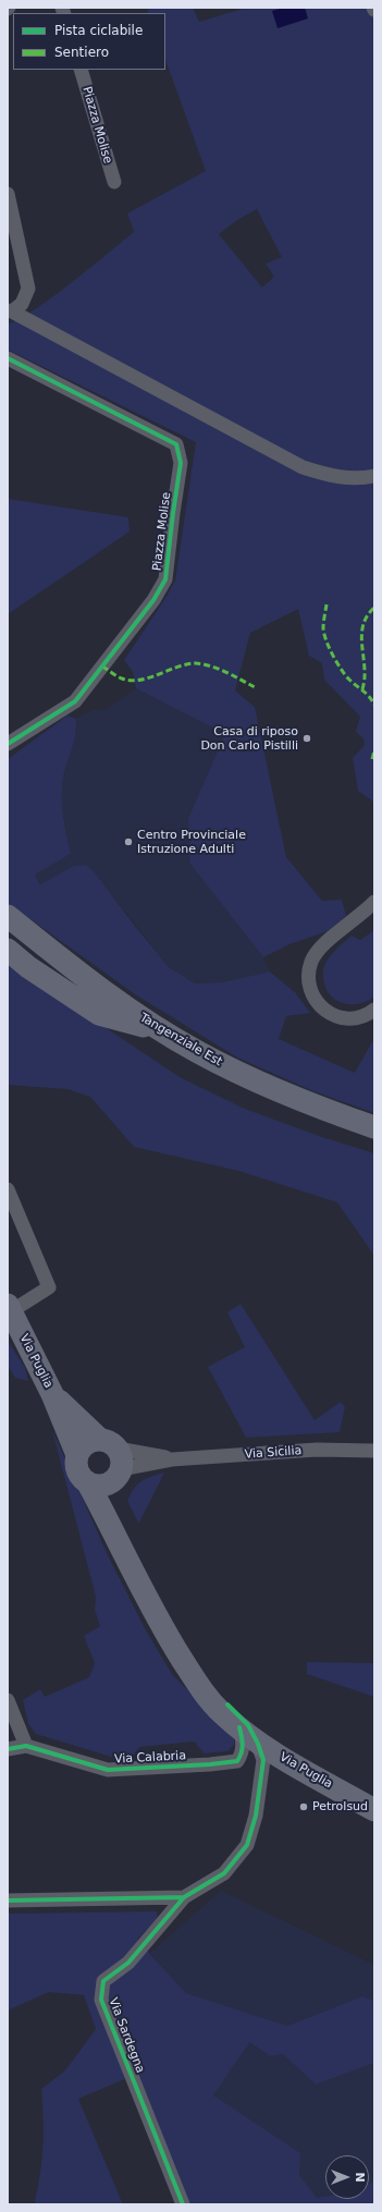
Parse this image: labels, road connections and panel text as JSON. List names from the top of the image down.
{
  "streets": {
    "main road": ["Tangenziale Est", "Via Puglia"],
    "street": [
      "Piazza Molise",
      "Via Sicilia",
      "Via Calabria",
      "Via Sardegna"
    ]
  },
  "crossings": [
    ["Via Puglia", "Via Sicilia"],
    ["Via Puglia", "Via Calabria"],
    ["Via Puglia", "Via Sardegna"],
    ["Via Calabria", "Via Sardegna"]
  ],
  "places": ["Casa di riposo Don Carlo Pistilli", "Centro Provinciale Istruzione Adulti", "Petrolsud"],
  "legend": ["Pista ciclabile", "Sentiero"],
  "north": "right"
}
